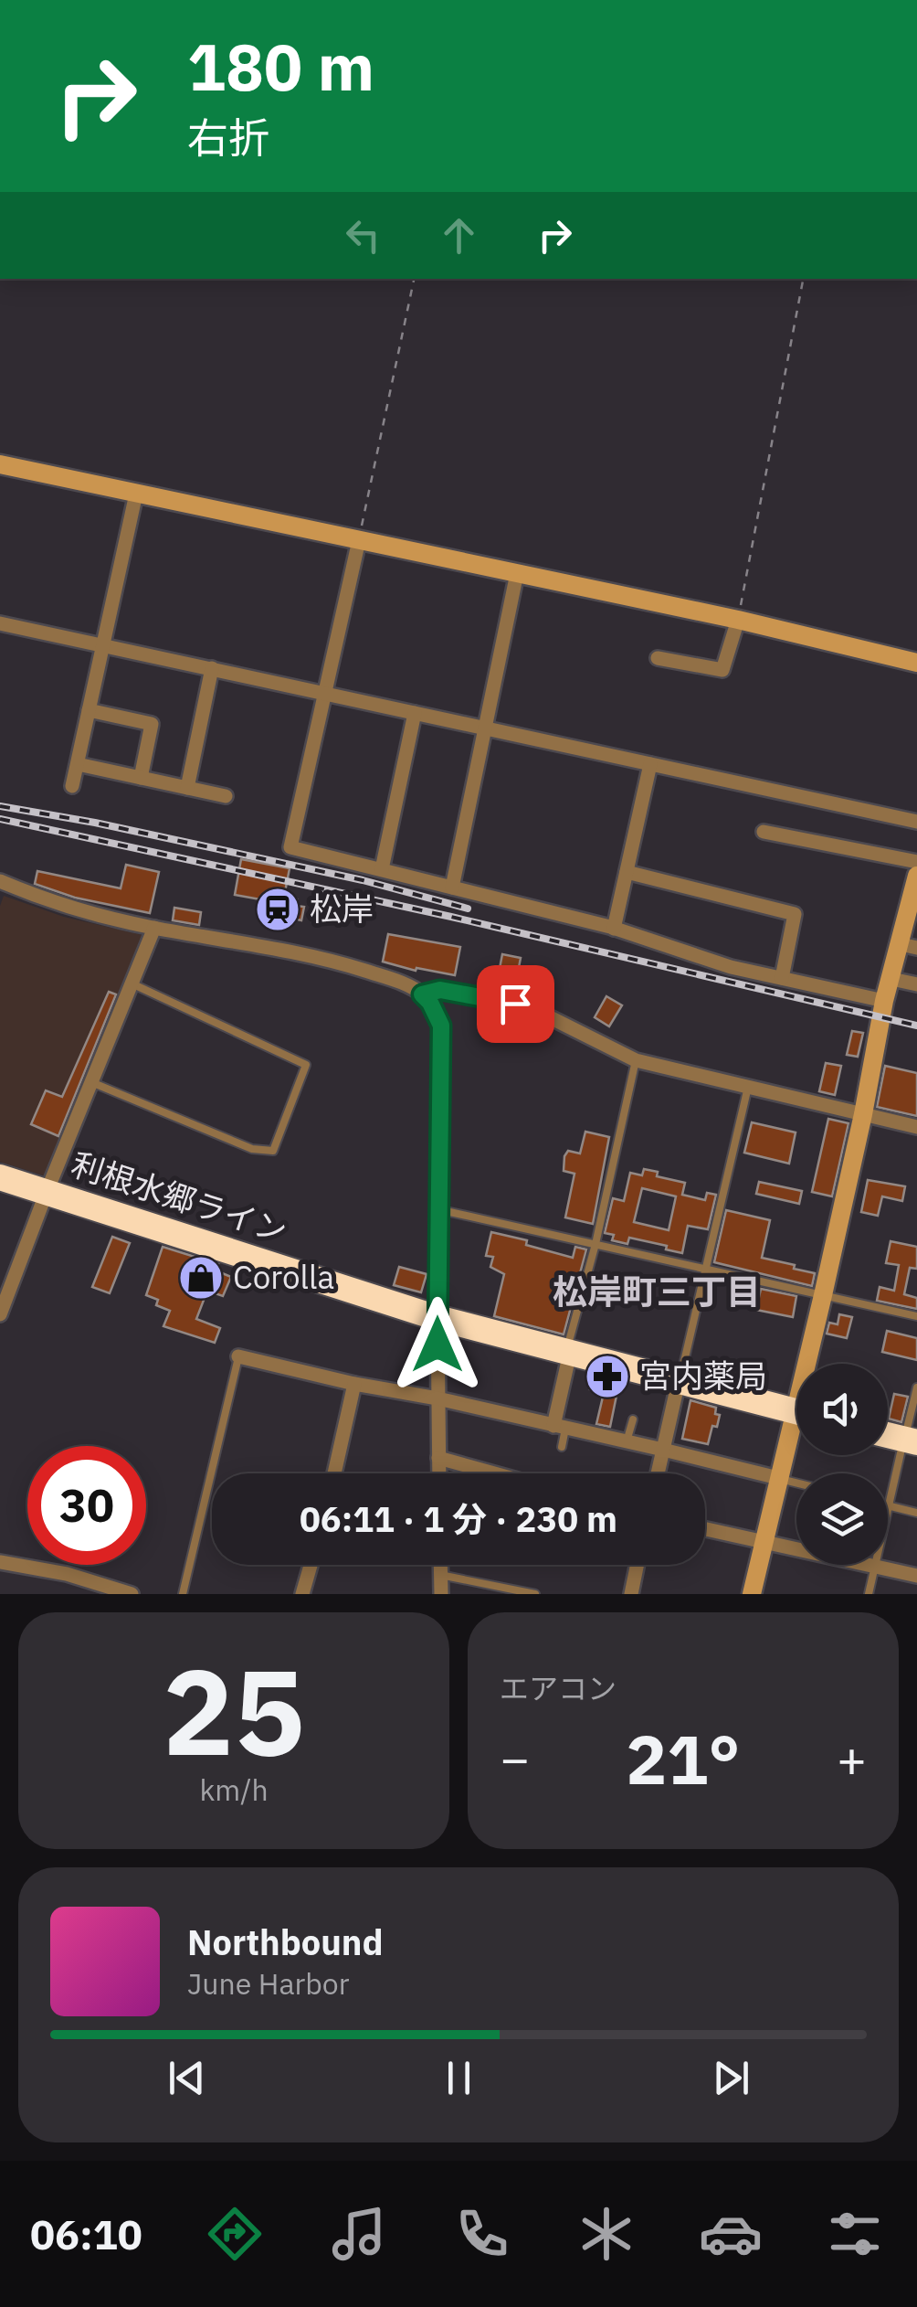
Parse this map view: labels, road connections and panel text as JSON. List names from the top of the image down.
{
  "streets": {
    "highway": ["利根水郷ライン"]
  },
  "districts": ["松岸町三丁目"],
  "places": {
    "station": ["松岸"],
    "shop": ["Corolla"],
    "pharmacy": ["宮内薬局"]
  },
  "page": {
    "turn": ["180 m", "右折"],
    "limit": "30",
    "trip": "06:11 · 1 分 · 230 m",
    "tile": [
      ["25", "km/h"],
      "エアコン"
    ],
    "heat": ["−", "21°", "+"],
    "song": ["Northbound", "June Harbor"],
    "tabs": "06:10"
  }
}
